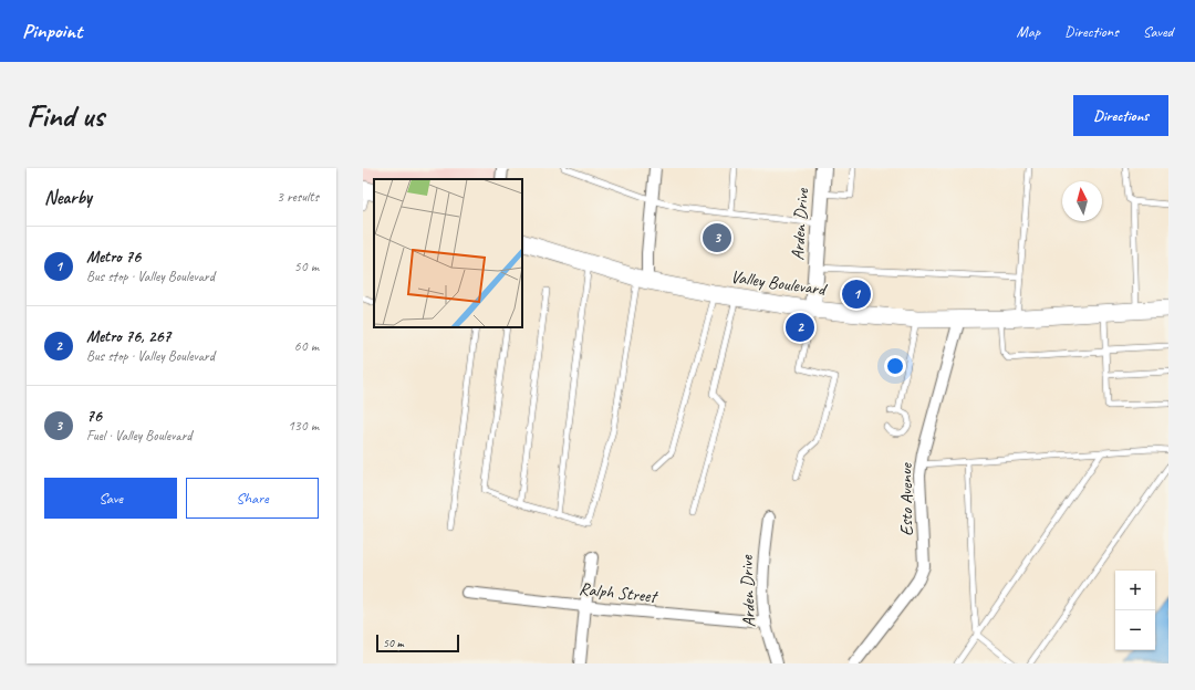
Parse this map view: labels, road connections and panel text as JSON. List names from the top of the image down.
{
  "streets": {
    "main road": ["Valley Boulevard"],
    "street": ["Arden Drive", "Esto Avenue", "Ralph Street"]
  },
  "crossings": [
    ["Arden Drive", "Valley Boulevard"],
    ["Arden Drive", "Ralph Street"],
    ["Valley Boulevard", "Esto Avenue"]
  ],
  "scale_bar": "50 m",
  "north": "top",
  "page": {
    "header": "Pinpoint",
    "nav": ["Map", "Directions", "Saved"],
    "buttons": [
      "Directions",
      ["Save", "Share"]
    ],
    "title": "Find us",
    "heading": ["Nearby", "3 results"],
    "pins": ["3", "1", "2"],
    "list": [
      {
        "mark": "1",
        "name": "Metro 76",
        "note": "Bus stop · Valley Boulevard",
        "value": "50 m"
      },
      {
        "mark": "2",
        "name": "Metro 76, 267",
        "note": "Bus stop · Valley Boulevard",
        "value": "60 m"
      },
      {
        "mark": "3",
        "name": "76",
        "note": "Fuel · Valley Boulevard",
        "value": "130 m"
      }
    ],
    "map_buttons": ["+", "−"],
    "scale": "50 m"
  }
}
